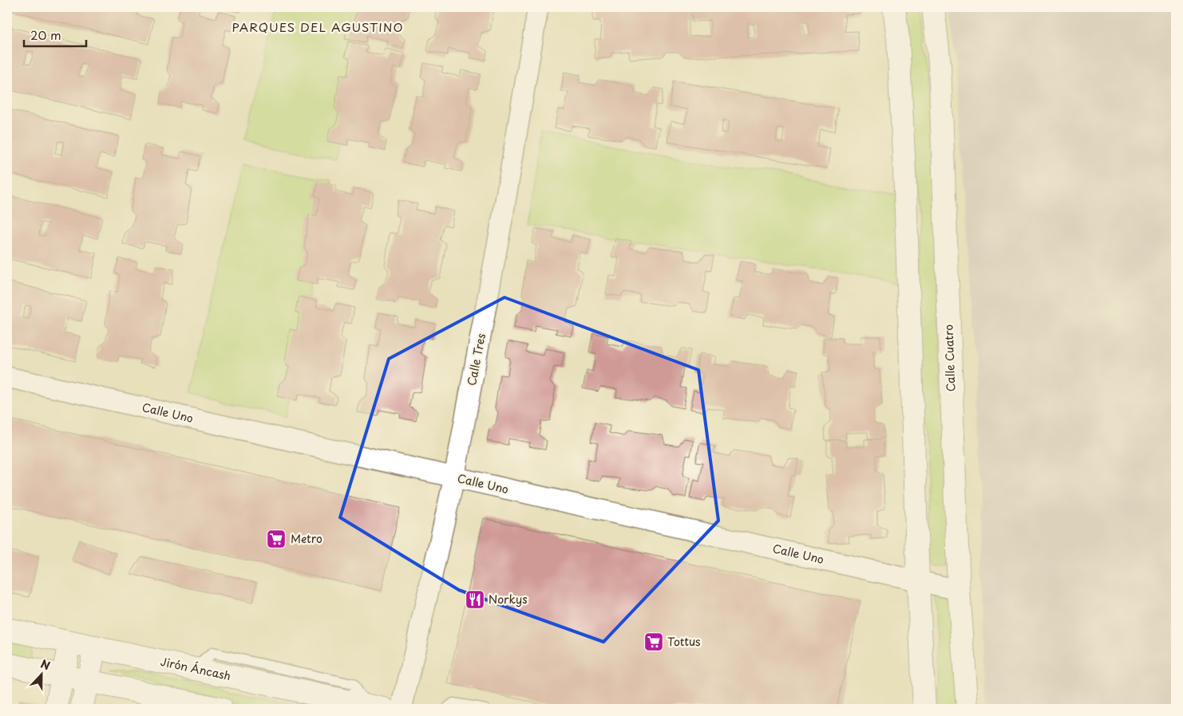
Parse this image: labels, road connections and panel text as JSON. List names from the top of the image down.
{
  "streets": {
    "street": [
      "Calle Cuatro",
      "Calle Tres",
      "Calle Uno",
      "Jirón Áncash"
    ]
  },
  "crossings": [
    ["Calle Cuatro", "Calle Uno"],
    ["Calle Tres", "Calle Uno"]
  ],
  "districts": ["PARQUES DEL AGUSTINO"],
  "places": {
    "supermarket": ["Metro", "Tottus"],
    "restaurant": ["Norkys"]
  },
  "scale_bar": "20 m",
  "north": "top"
}
